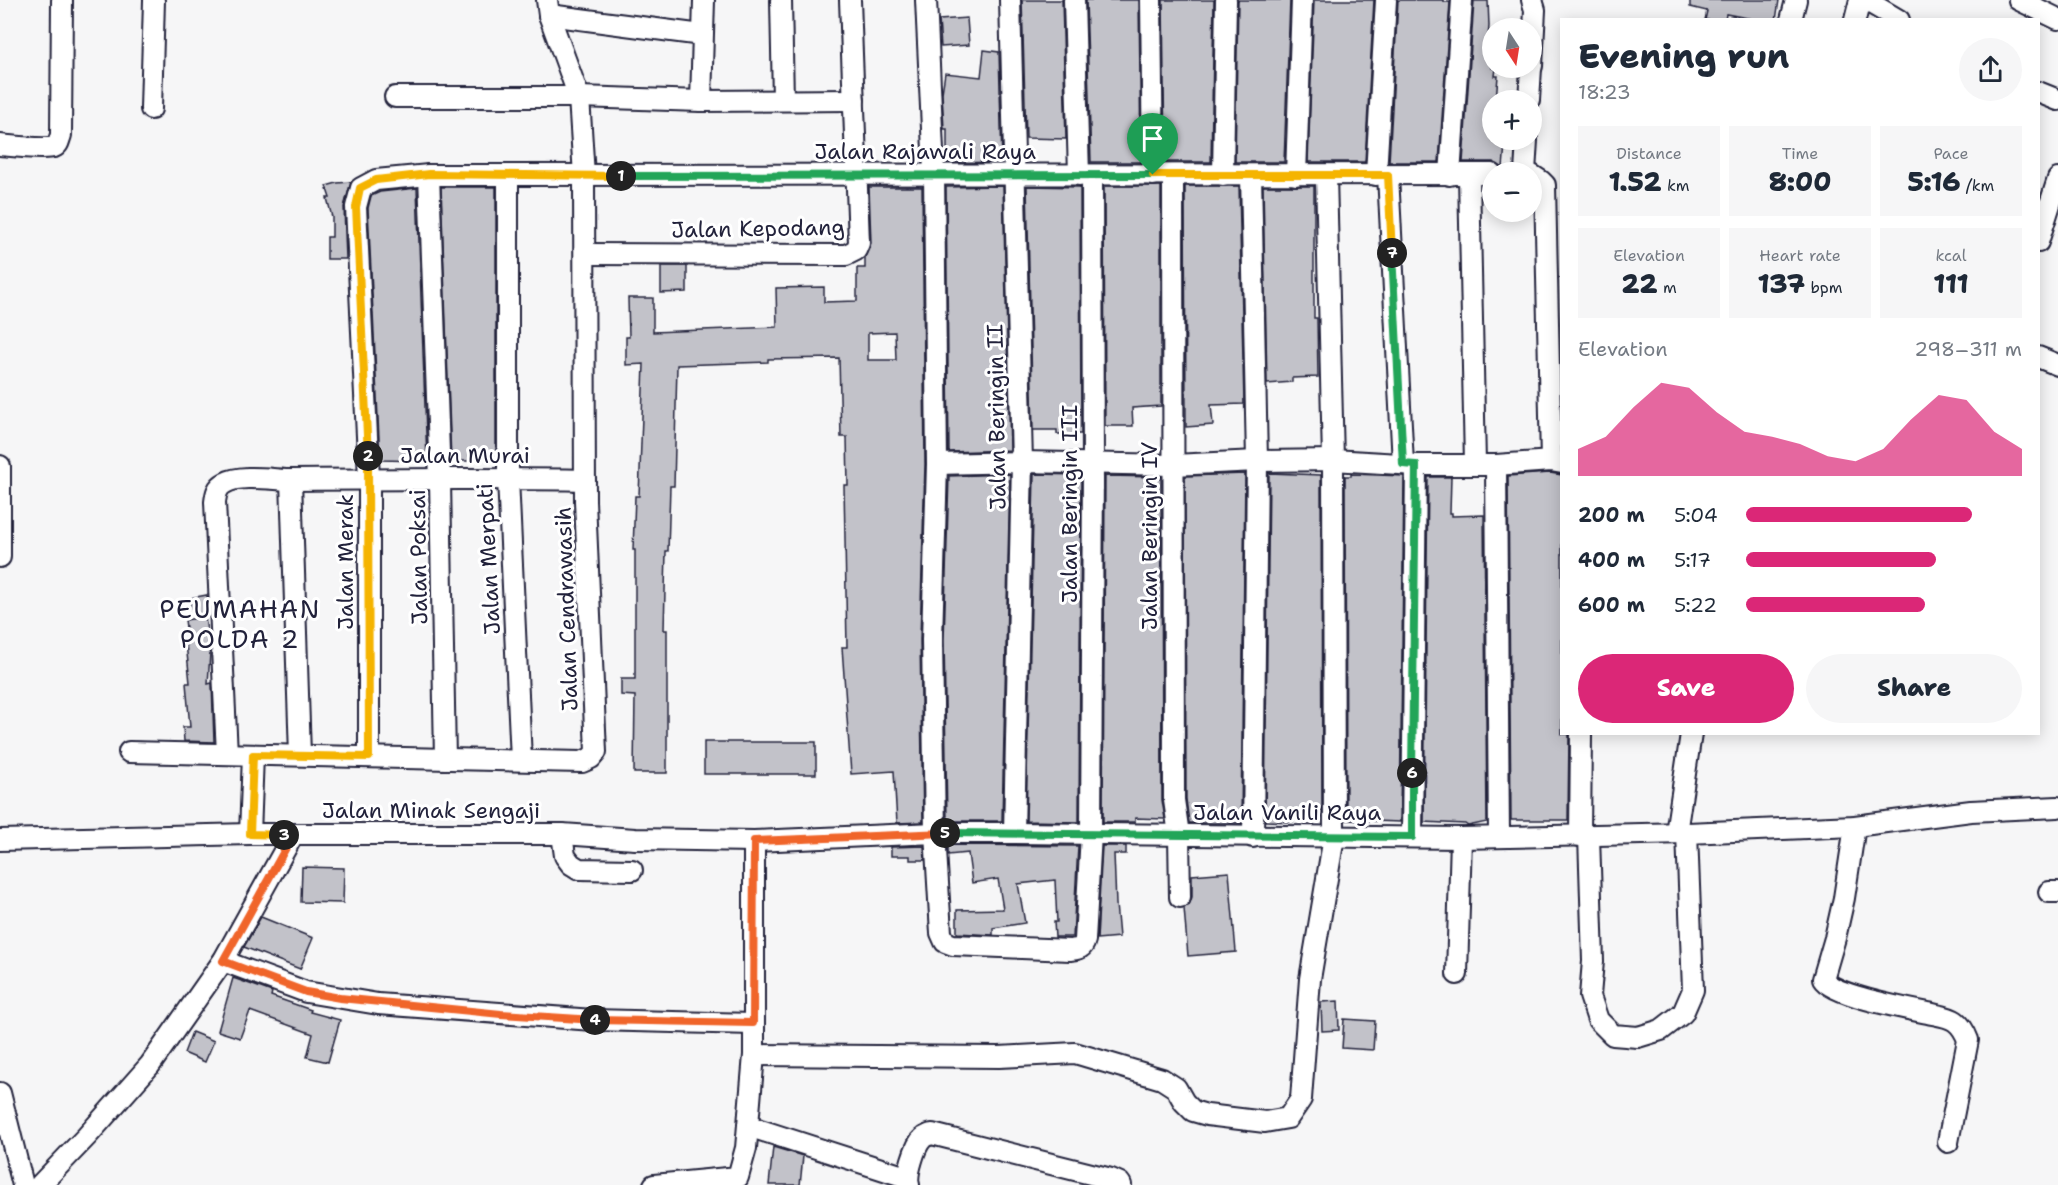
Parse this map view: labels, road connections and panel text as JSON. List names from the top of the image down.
{
  "streets": {
    "street": [
      "Jalan Rajawali Raya",
      "Jalan Kepodang",
      "Jalan Beringin II",
      "Jalan Murai",
      "Jalan Beringin III",
      "Jalan Beringin IV",
      "Jalan Poksai",
      "Jalan Merpati",
      "Jalan Merak",
      "Jalan Cendrawasih",
      "Jalan Minak Sengaji",
      "Jalan Vanili Raya"
    ]
  },
  "crossings": [
    ["Jalan Rajawali Raya", "Jalan Kepodang"],
    ["Jalan Rajawali Raya", "Jalan Beringin II"],
    ["Jalan Rajawali Raya", "Jalan Beringin III"],
    ["Jalan Rajawali Raya", "Jalan Beringin IV"],
    ["Jalan Rajawali Raya", "Jalan Poksai"],
    ["Jalan Rajawali Raya", "Jalan Merpati"],
    ["Jalan Rajawali Raya", "Jalan Merak"],
    ["Jalan Rajawali Raya", "Jalan Cendrawasih"],
    ["Jalan Kepodang", "Jalan Cendrawasih"],
    ["Jalan Beringin II", "Jalan Vanili Raya"],
    ["Jalan Murai", "Jalan Poksai"],
    ["Jalan Murai", "Jalan Merpati"],
    ["Jalan Murai", "Jalan Merak"],
    ["Jalan Murai", "Jalan Cendrawasih"],
    ["Jalan Beringin III", "Jalan Vanili Raya"],
    ["Jalan Beringin IV", "Jalan Vanili Raya"],
    ["Jalan Poksai", "Jalan Cendrawasih"],
    ["Jalan Merpati", "Jalan Cendrawasih"],
    ["Jalan Merak", "Jalan Cendrawasih"],
    ["Jalan Minak Sengaji", "Jalan Vanili Raya"]
  ],
  "districts": ["PEUMAHAN POLDA 2"],
  "north": "bottom",
  "page": {
    "map_buttons": ["+", "−"],
    "heading": ["Evening run", "18:23"],
    "stats": [
      ["Distance", "1.52 km"],
      ["Time", "8:00"],
      ["Pace", "5:16 /km"],
      ["Elevation", "22 m"],
      ["Heart rate", "137 bpm"],
      ["kcal", "111"]
    ],
    "pins": [
      "1",
      "7",
      "2",
      "6",
      "5",
      "3",
      "4"
    ],
    "chart": ["Elevation", "298–311 m"],
    "list": [
      {
        "name": "200 m",
        "note": "5:04"
      },
      {
        "name": "400 m",
        "note": "5:17"
      },
      {
        "name": "600 m",
        "note": "5:22"
      }
    ],
    "buttons": ["Save", "Share"]
  }
}
